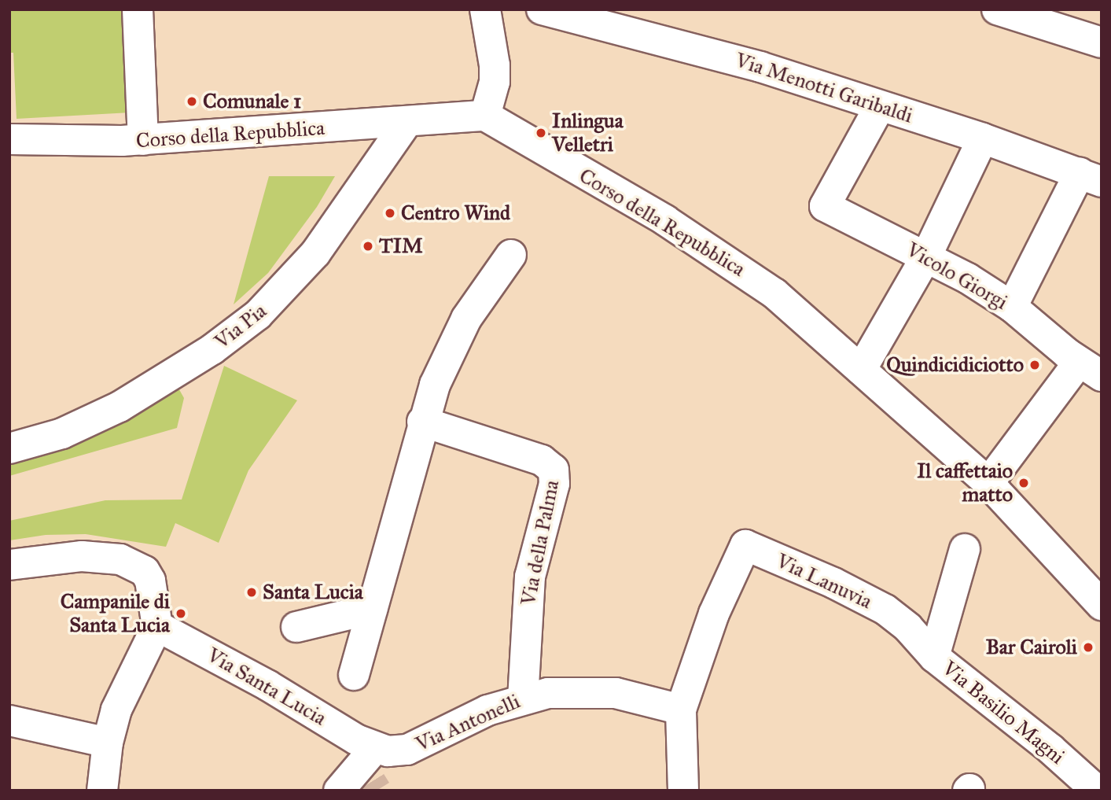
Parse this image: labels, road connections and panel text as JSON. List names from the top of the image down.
{
  "streets": {
    "street": [
      "Via Menotti Garibaldi",
      "Corso della Repubblica",
      "Vicolo Giorgi",
      "Via Pia",
      "Via della Palma",
      "Via Lanuvia",
      "Via Santa Lucia",
      "Via Basilio Magni",
      "Via Antonelli"
    ]
  },
  "crossings": [
    ["Via Menotti Garibaldi", "Vicolo Giorgi"],
    ["Corso della Repubblica", "Vicolo Giorgi"],
    ["Corso della Repubblica", "Via Pia"],
    ["Via della Palma", "Via Antonelli"],
    ["Via Lanuvia", "Via Basilio Magni"],
    ["Via Lanuvia", "Via Antonelli"],
    ["Via Santa Lucia", "Via Antonelli"]
  ],
  "places": [
    "Comunale 1",
    "Inlingua Velletri",
    "Centro Wind",
    "TIM",
    "Quindicidiciotto",
    "Il caffettaio matto",
    "Santa Lucia",
    "Campanile di Santa Lucia",
    "Bar Cairoli"
  ]
}
